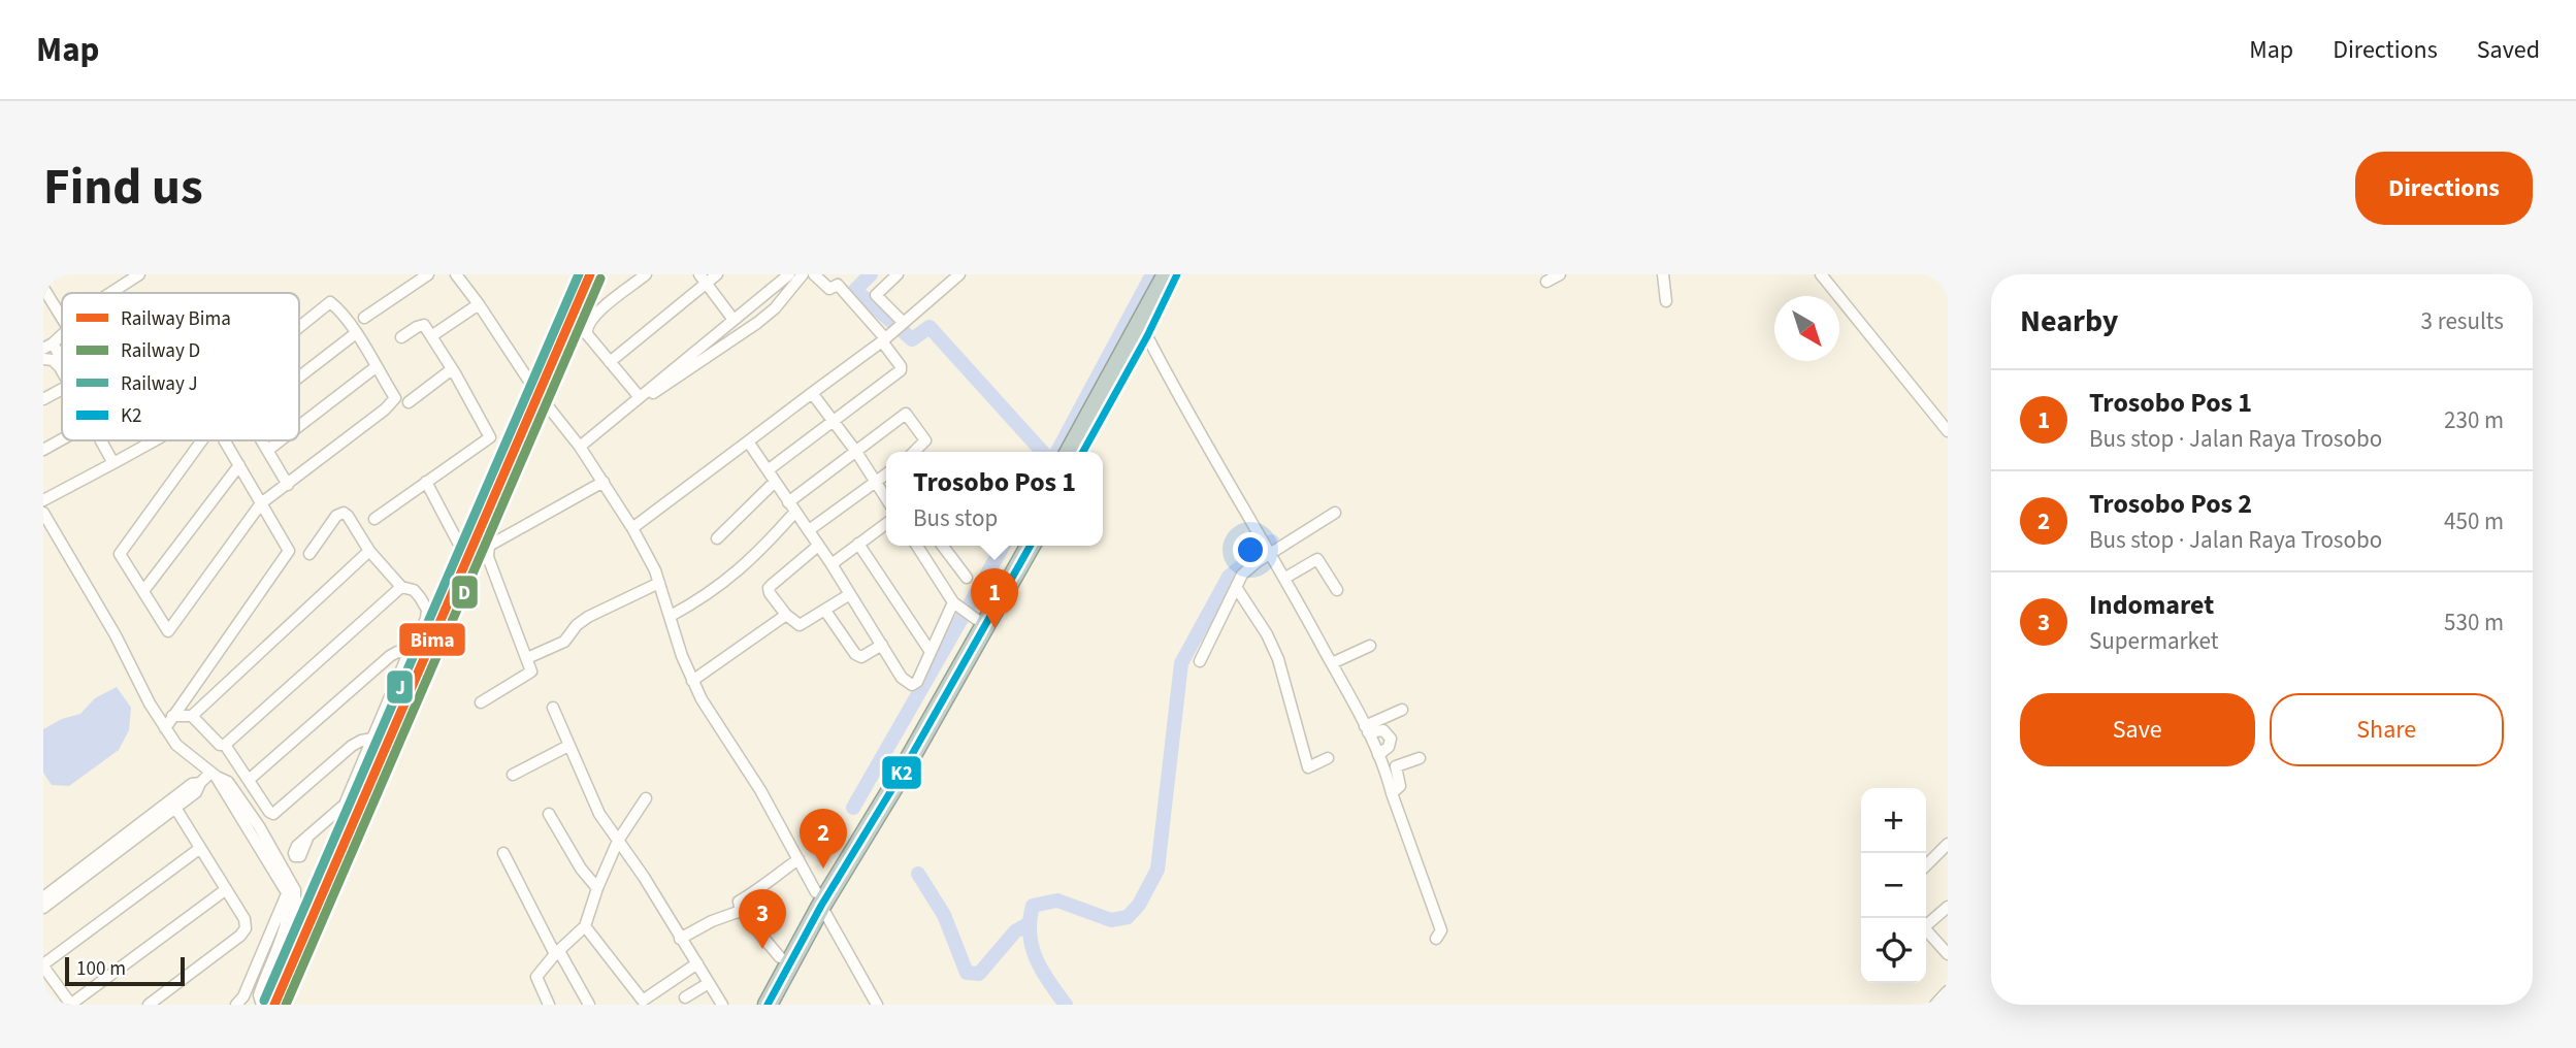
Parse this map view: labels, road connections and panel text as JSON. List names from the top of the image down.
{
  "lines": [
    "rail line Bima",
    "rail line J",
    "transit line K2",
    "rail line D"
  ],
  "legend": [
    "Railway Bima",
    "Railway D",
    "Railway J",
    "K2"
  ],
  "scale_bar": "100 m",
  "north": "bottom right",
  "page": {
    "header": "Map",
    "nav": ["Map", "Directions", "Saved"],
    "title": "Find us",
    "buttons": [
      "Directions",
      ["Save", "Share"]
    ],
    "heading": ["Nearby", "3 results"],
    "list": [
      {
        "mark": "1",
        "name": "Trosobo Pos 1",
        "note": "Bus stop · Jalan Raya Trosobo",
        "value": "230 m"
      },
      {
        "mark": "2",
        "name": "Trosobo Pos 2",
        "note": "Bus stop · Jalan Raya Trosobo",
        "value": "450 m"
      },
      {
        "mark": "3",
        "name": "Indomaret",
        "note": "Supermarket",
        "value": "530 m"
      }
    ],
    "popup": ["Trosobo Pos 1", "Bus stop"],
    "pins": ["1", "2", "3"],
    "map_buttons": ["+", "−"],
    "scale": "100 m"
  }
}
